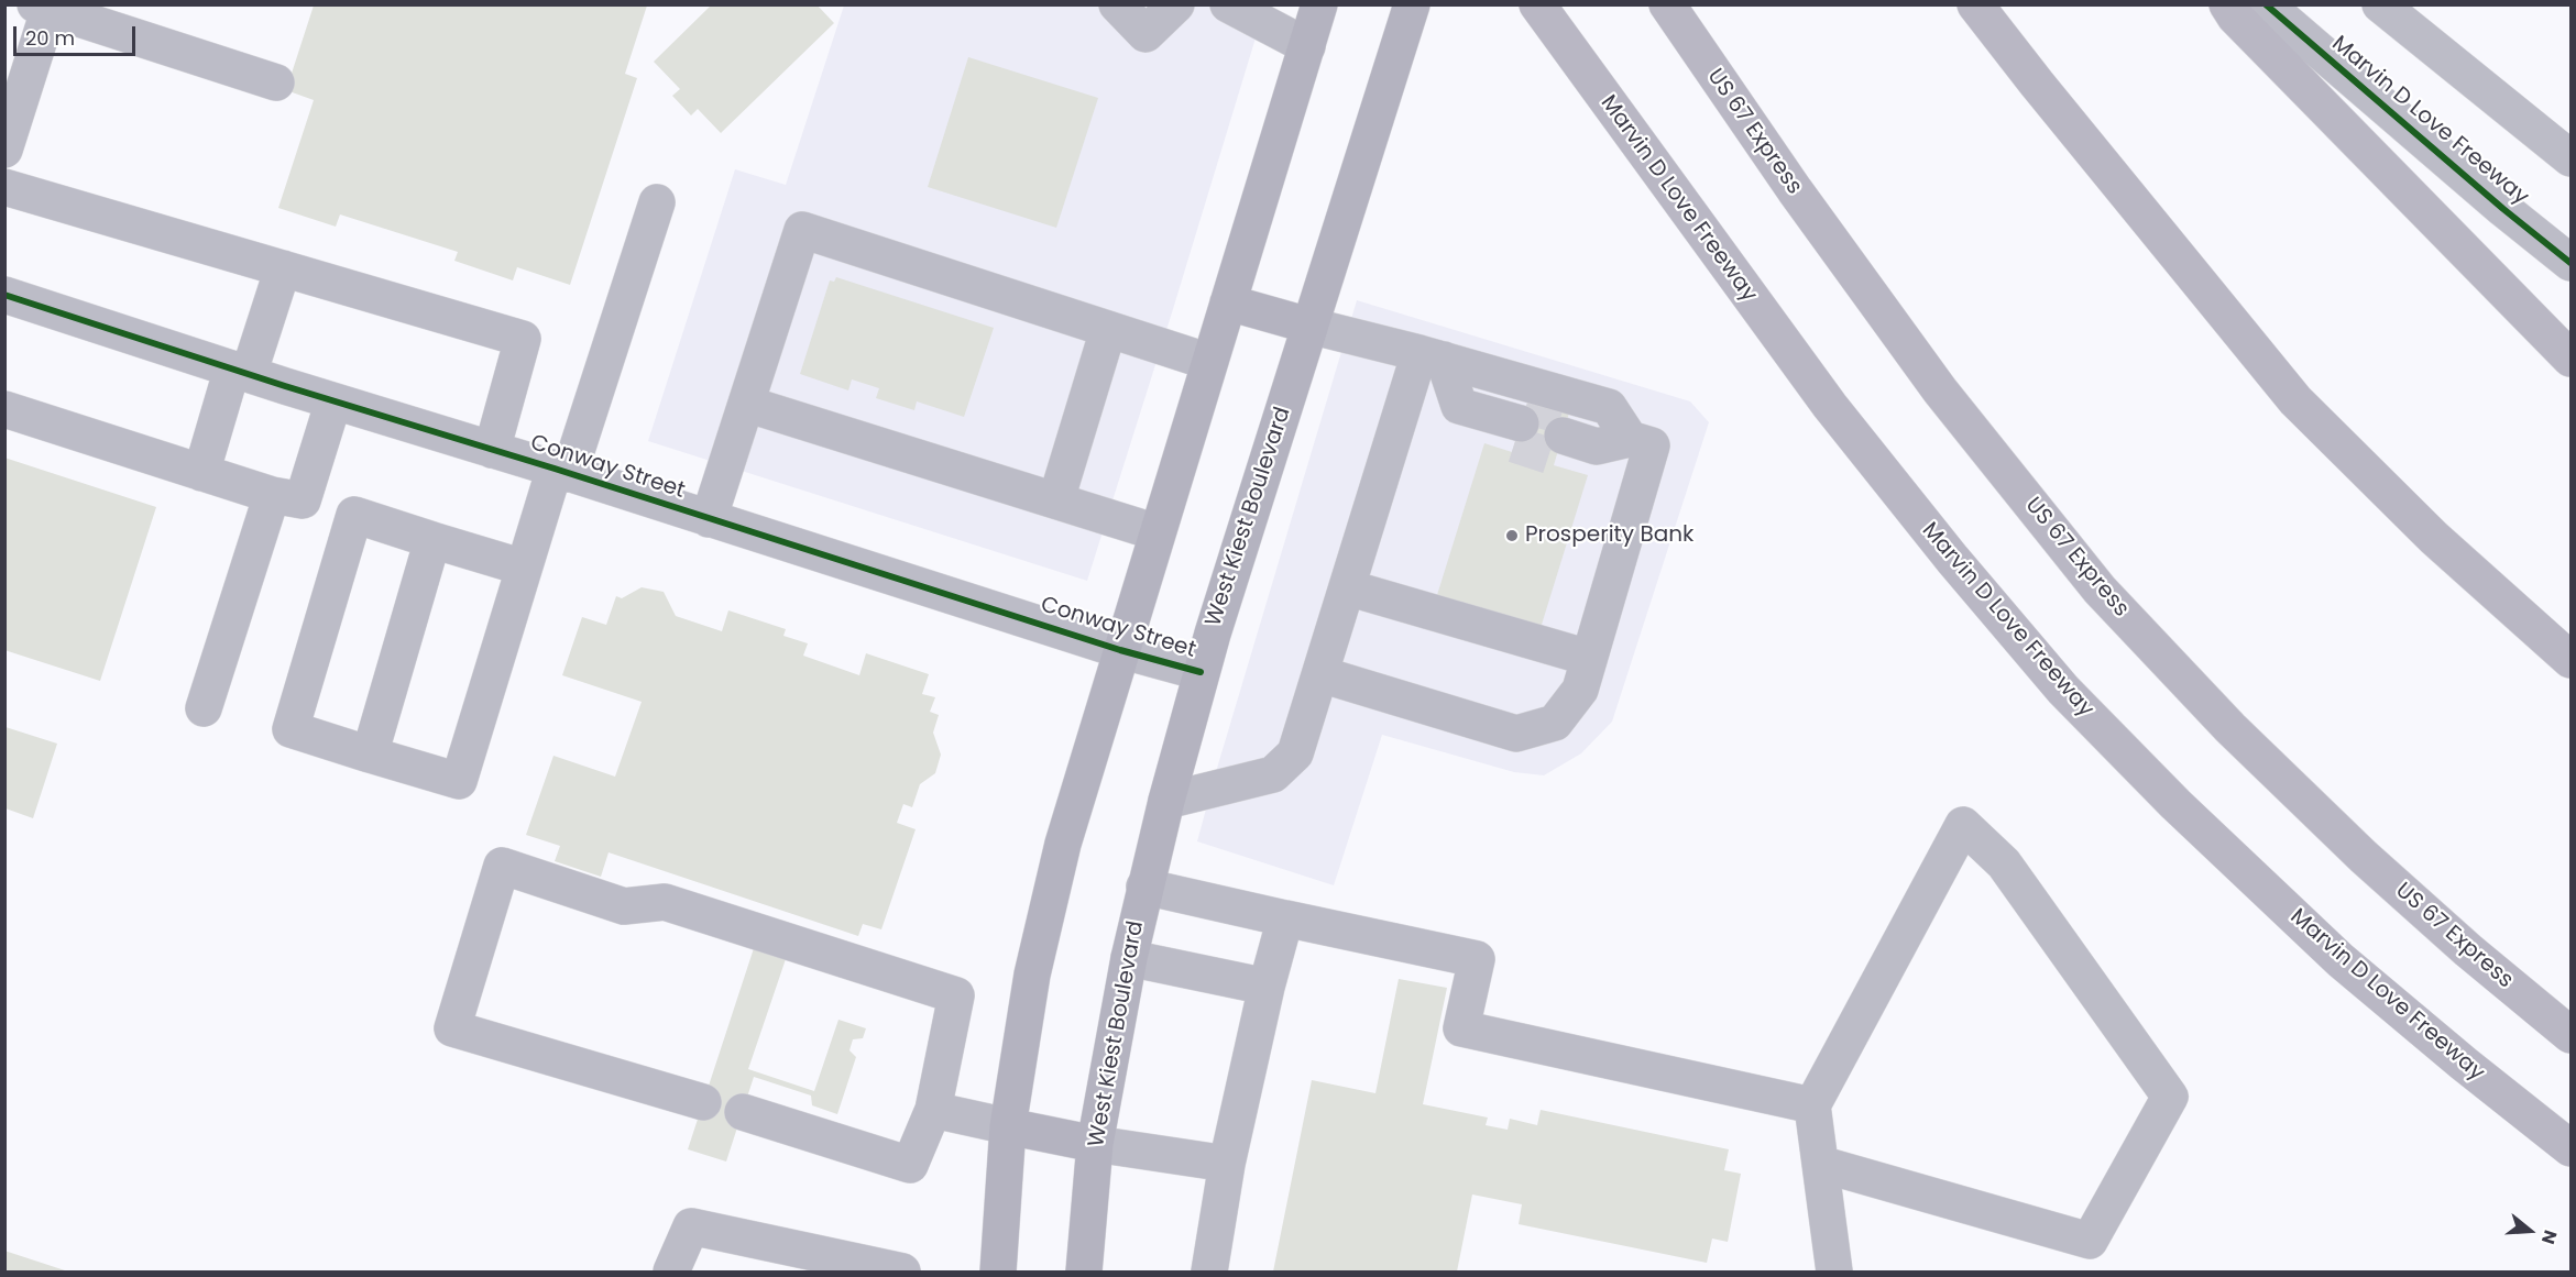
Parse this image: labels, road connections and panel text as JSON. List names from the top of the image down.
{
  "streets": {
    "highway": ["Marvin D Love Freeway", "US 67 Express"],
    "main road": ["West Kiest Boulevard"],
    "street": ["Conway Street"]
  },
  "crossings": [
    ["Conway Street", "West Kiest Boulevard"]
  ],
  "places": ["Prosperity Bank"],
  "scale_bar": "20 m",
  "north": "right"
}
